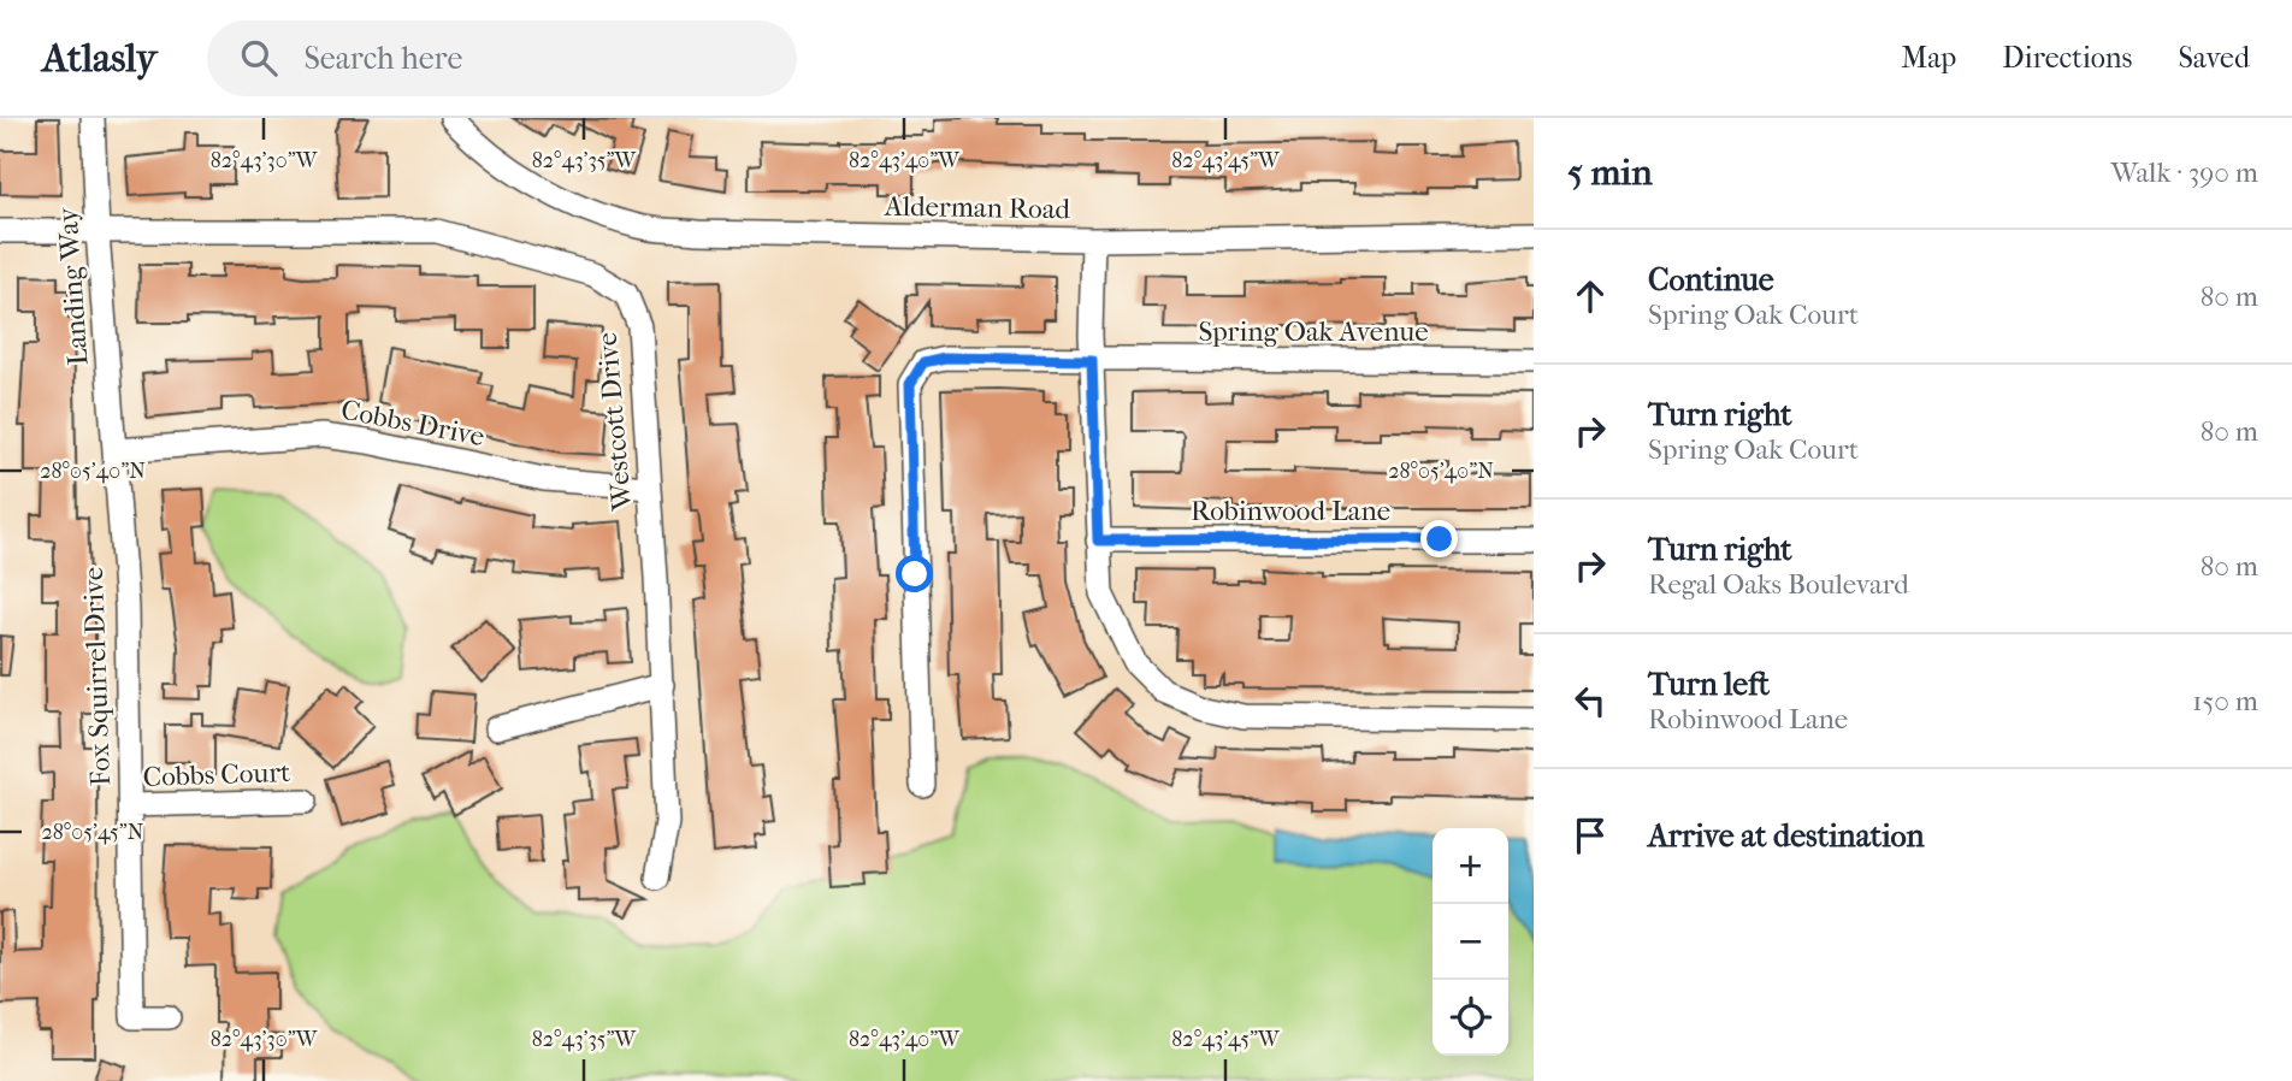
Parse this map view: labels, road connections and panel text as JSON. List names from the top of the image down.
{
  "streets": {
    "street": [
      "Alderman Road",
      "Landing Way",
      "Spring Oak Avenue",
      "Westcott Drive",
      "Cobbs Drive",
      "Robinwood Lane",
      "Fox Squirrel Drive",
      "Cobbs Court"
    ]
  },
  "crossings": [
    ["Landing Way", "Westcott Drive"],
    ["Landing Way", "Cobbs Drive"],
    ["Landing Way", "Fox Squirrel Drive"],
    ["Westcott Drive", "Cobbs Drive"],
    ["Cobbs Drive", "Fox Squirrel Drive"],
    ["Fox Squirrel Drive", "Cobbs Court"]
  ],
  "page": {
    "header": "Atlasly",
    "search": "Search here",
    "nav": ["Map", "Directions", "Saved"],
    "heading": ["5 min", "Walk · 390 m"],
    "list": [
      ["Continue", "Spring Oak Court", "80 m"],
      ["Turn right", "Spring Oak Court", "80 m"],
      ["Turn right", "Regal Oaks Boulevard", "80 m"],
      ["Turn left", "Robinwood Lane", "150 m"],
      "Arrive at destination"
    ],
    "map_buttons": ["+", "−"]
  },
  "coordinates": [
    "82°43'30\"W",
    "82°43'35\"W",
    "82°43'40\"W",
    "82°43'45\"W",
    "28°05'40\"N",
    "28°05'45\"N"
  ]
}
